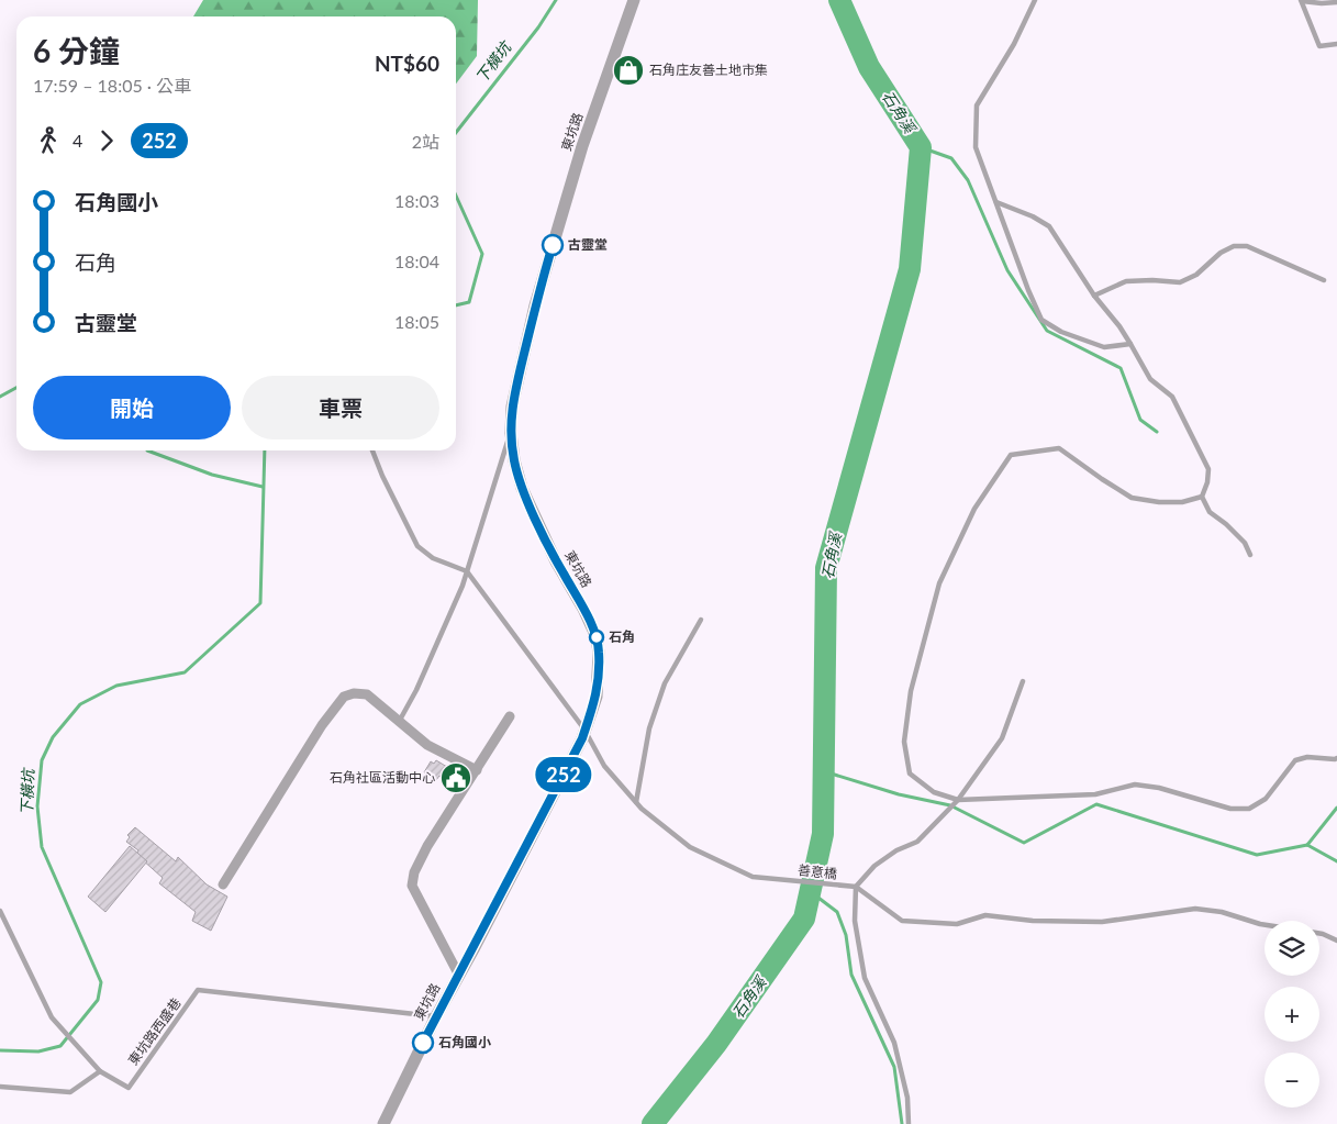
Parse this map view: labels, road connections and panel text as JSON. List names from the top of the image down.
{
  "streets": {
    "street": ["東坑路"],
    "lane": ["善意橋", "東坑路西盛巷"]
  },
  "crossings": [
    ["東坑路", "善意橋"],
    ["東坑路", "東坑路西盛巷"]
  ],
  "water": ["下橫坑", "石角溪"],
  "places": {
    "shop": ["石角庄友善土地市集"],
    "other": ["古靈堂", "石角", "石角國小"],
    "public building": ["石角社區活動中心"]
  },
  "lines": ["bus line 252"],
  "page": {
    "on_map": "252",
    "heading": ["6 分鐘", "17:59 – 18:05 · 公車", "NT$60"],
    "legs": ["4", "252", "2站"],
    "list": [
      {
        "name": "石角國小",
        "value": "18:03"
      },
      {
        "name": "石角",
        "value": "18:04"
      },
      {
        "name": "古靈堂",
        "value": "18:05"
      }
    ],
    "buttons": ["開始", "車票"],
    "map_buttons": ["+", "−"]
  }
}
